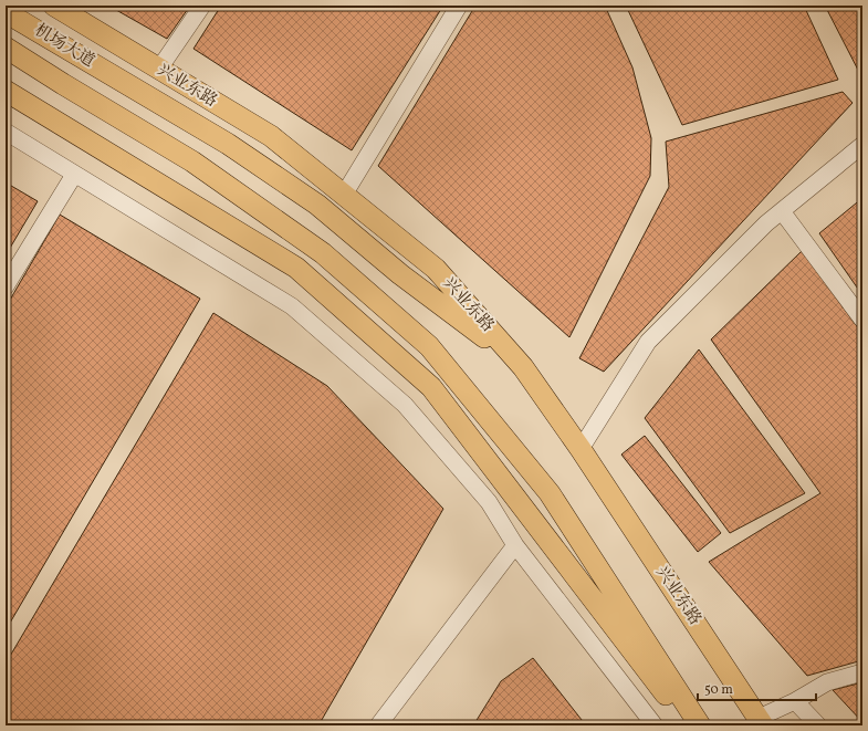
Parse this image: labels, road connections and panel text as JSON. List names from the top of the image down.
{
  "streets": {
    "main road": ["机场大道", "兴业东路"]
  },
  "crossings": [
    ["机场大道", "兴业东路"]
  ],
  "scale_bar": "50 m"
}
